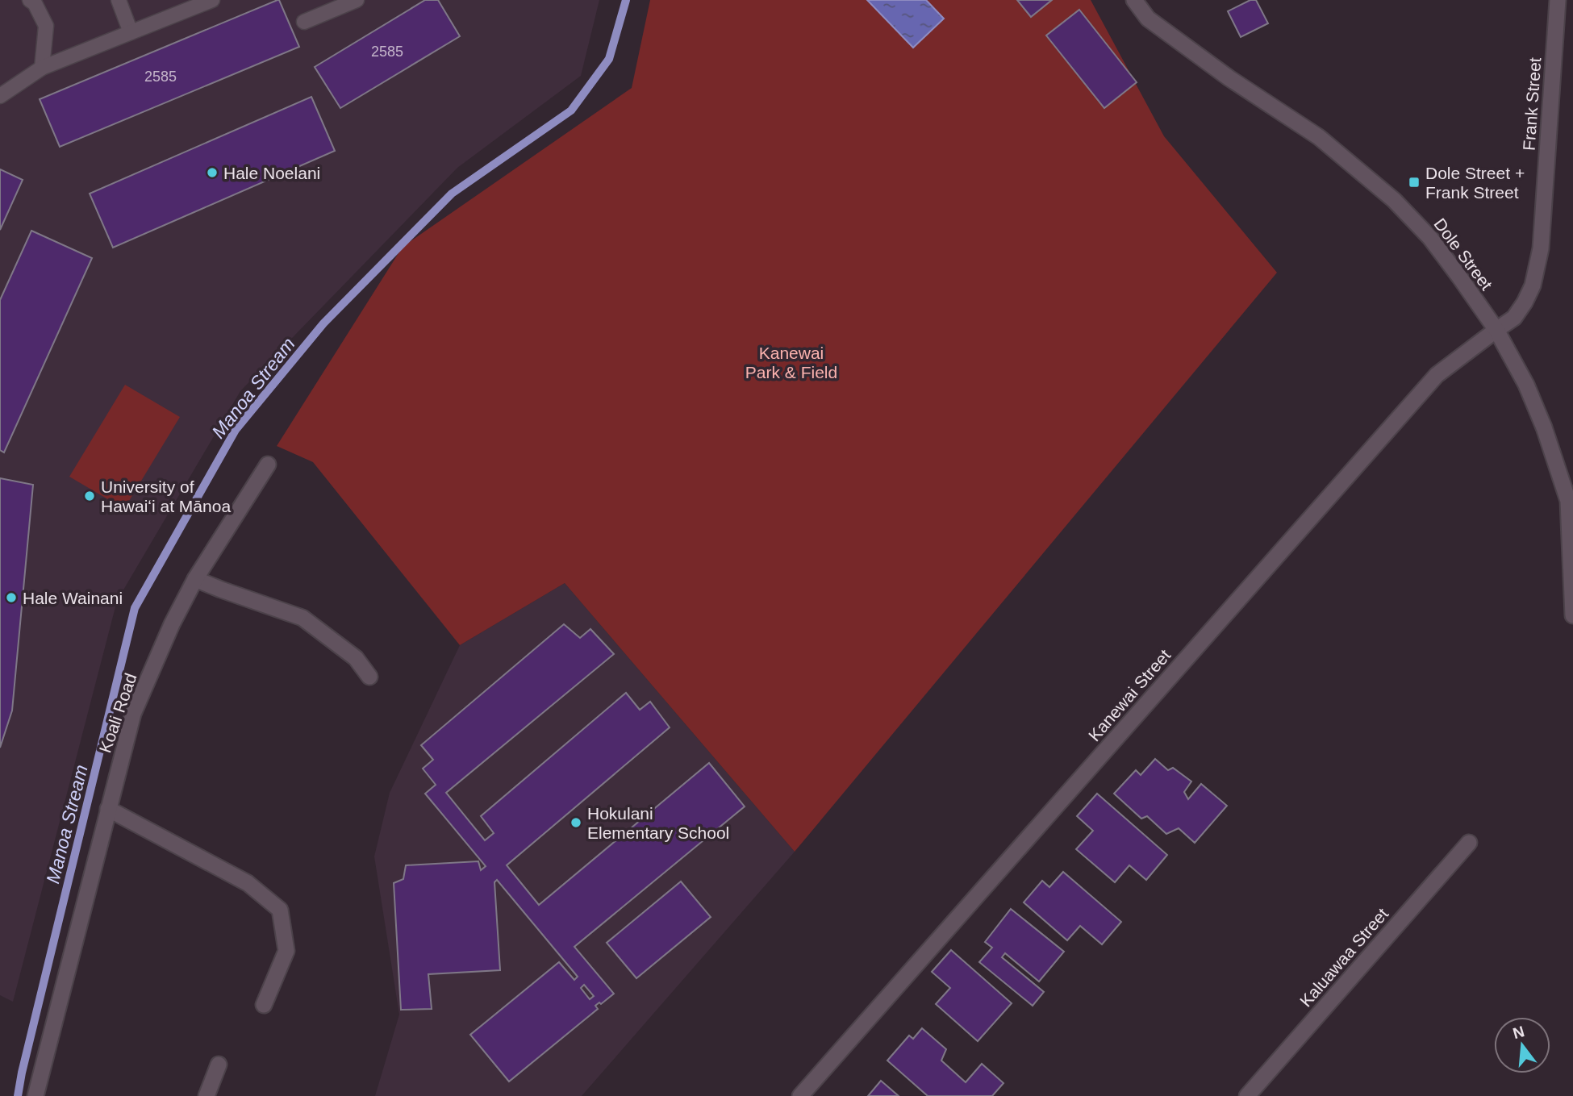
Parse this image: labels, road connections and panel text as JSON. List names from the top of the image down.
{
  "streets": {
    "street": [
      "Frank Street",
      "Dole Street",
      "Kanewai Street",
      "Koali Road",
      "Kaluawaa Street"
    ]
  },
  "crossings": [
    ["Frank Street", "Dole Street"],
    ["Frank Street", "Kanewai Street"],
    ["Dole Street", "Kanewai Street"]
  ],
  "water": ["Manoa Stream"],
  "parks": ["Kanewai Park & Field"],
  "places": {
    "other": [
      "Hale Noelani",
      "University of Hawaiʻi at Mānoa",
      "Hale Wainani",
      "Hokulani Elementary School"
    ],
    "transit": ["Dole Street + Frank Street"]
  },
  "house_numbers": ["2585", "2585"],
  "north": "top"
}
